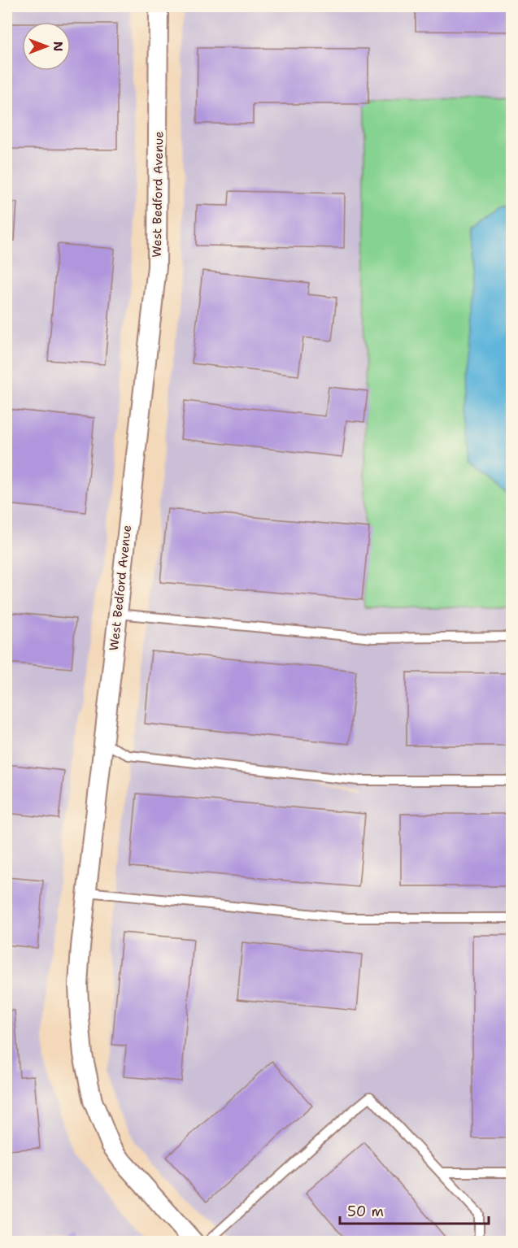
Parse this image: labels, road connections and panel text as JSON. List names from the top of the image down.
{
  "streets": {
    "street": ["West Bedford Avenue"]
  },
  "scale_bar": "50 m",
  "north": "right"
}
